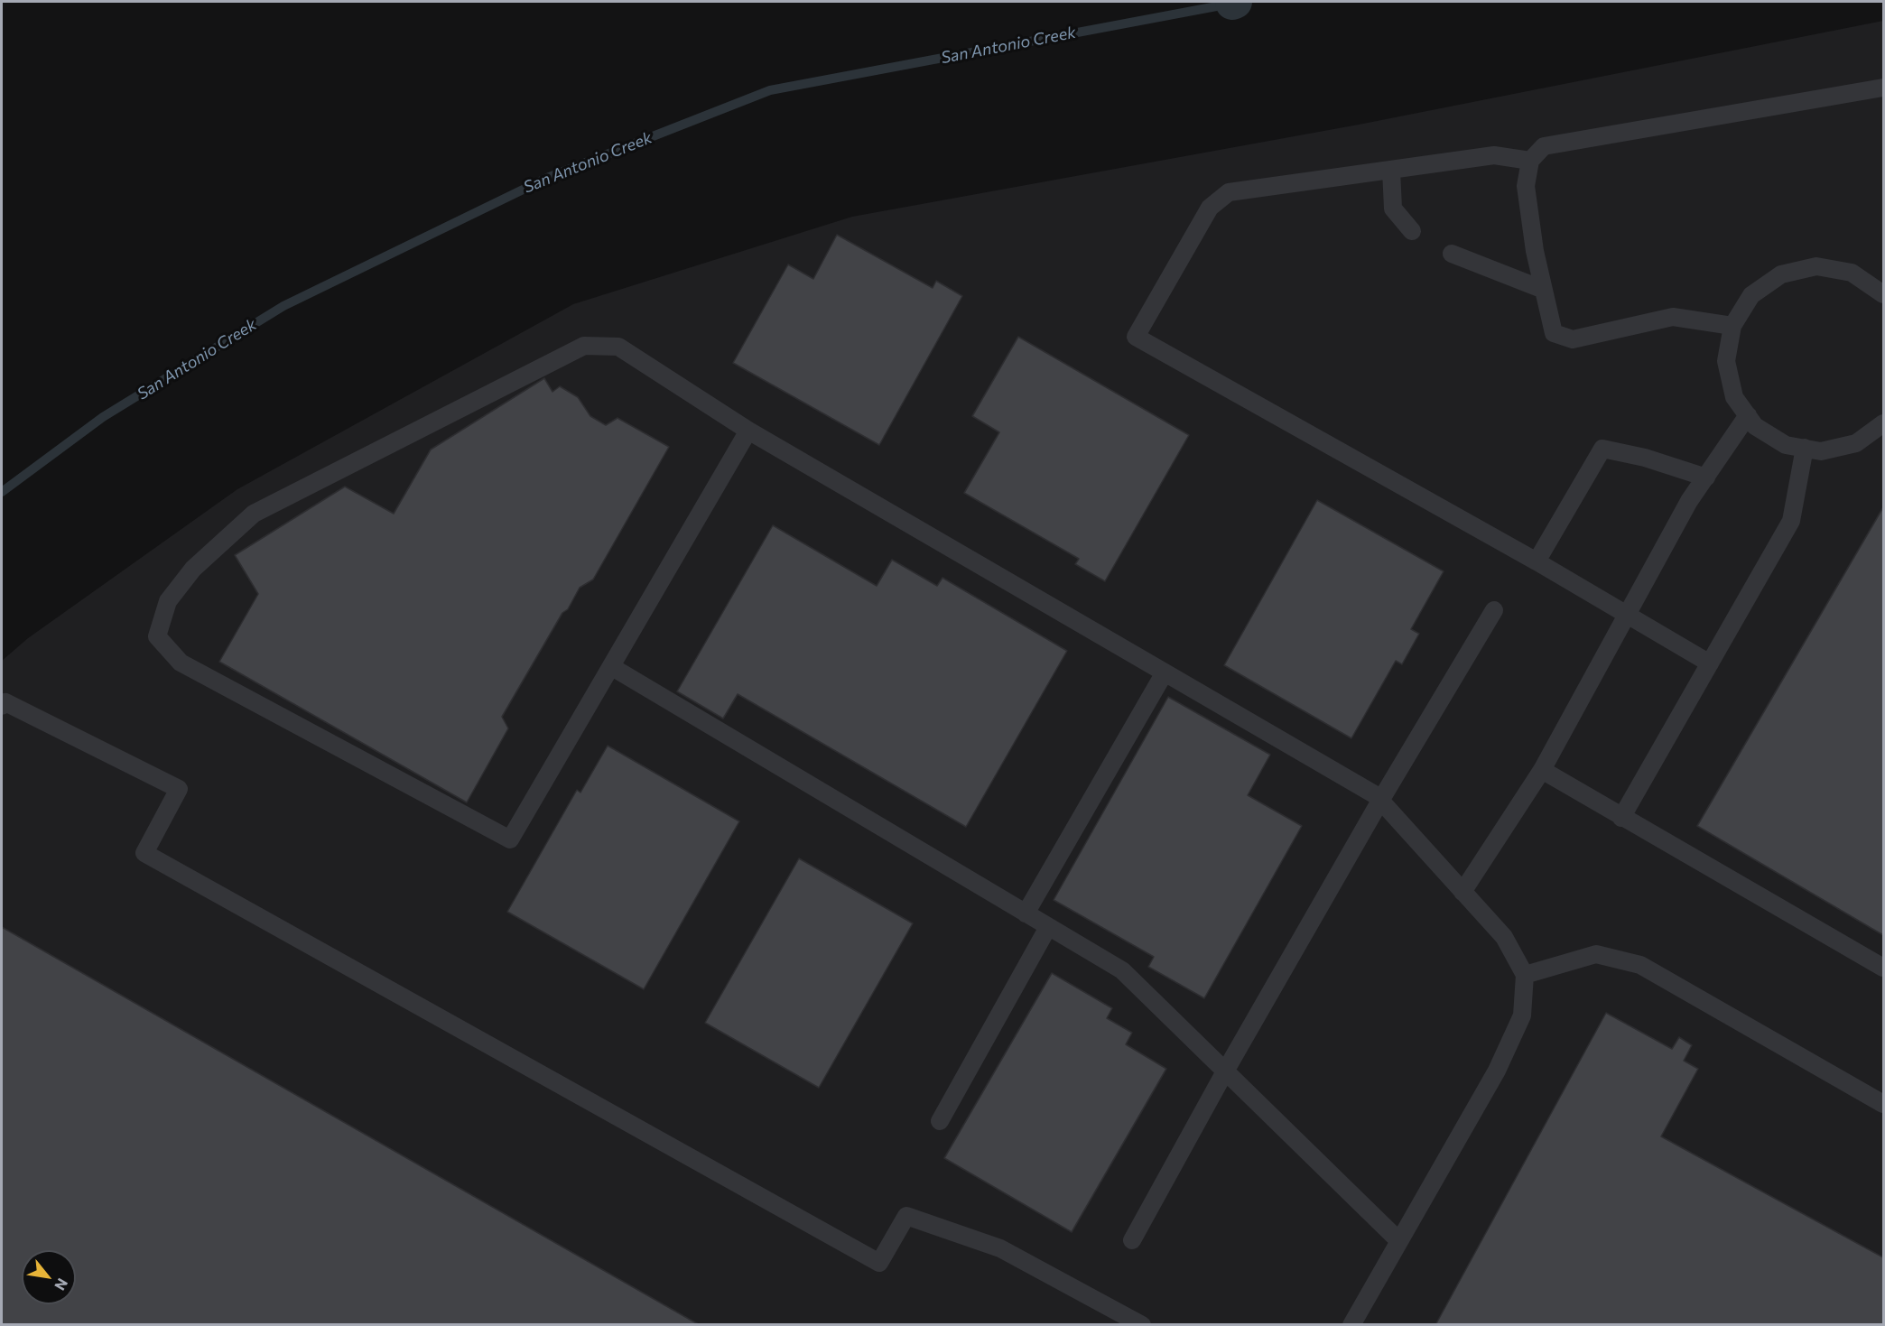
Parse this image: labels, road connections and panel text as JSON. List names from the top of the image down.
{
  "water": ["San Antonio Creek"],
  "north": "bottom right"
}
